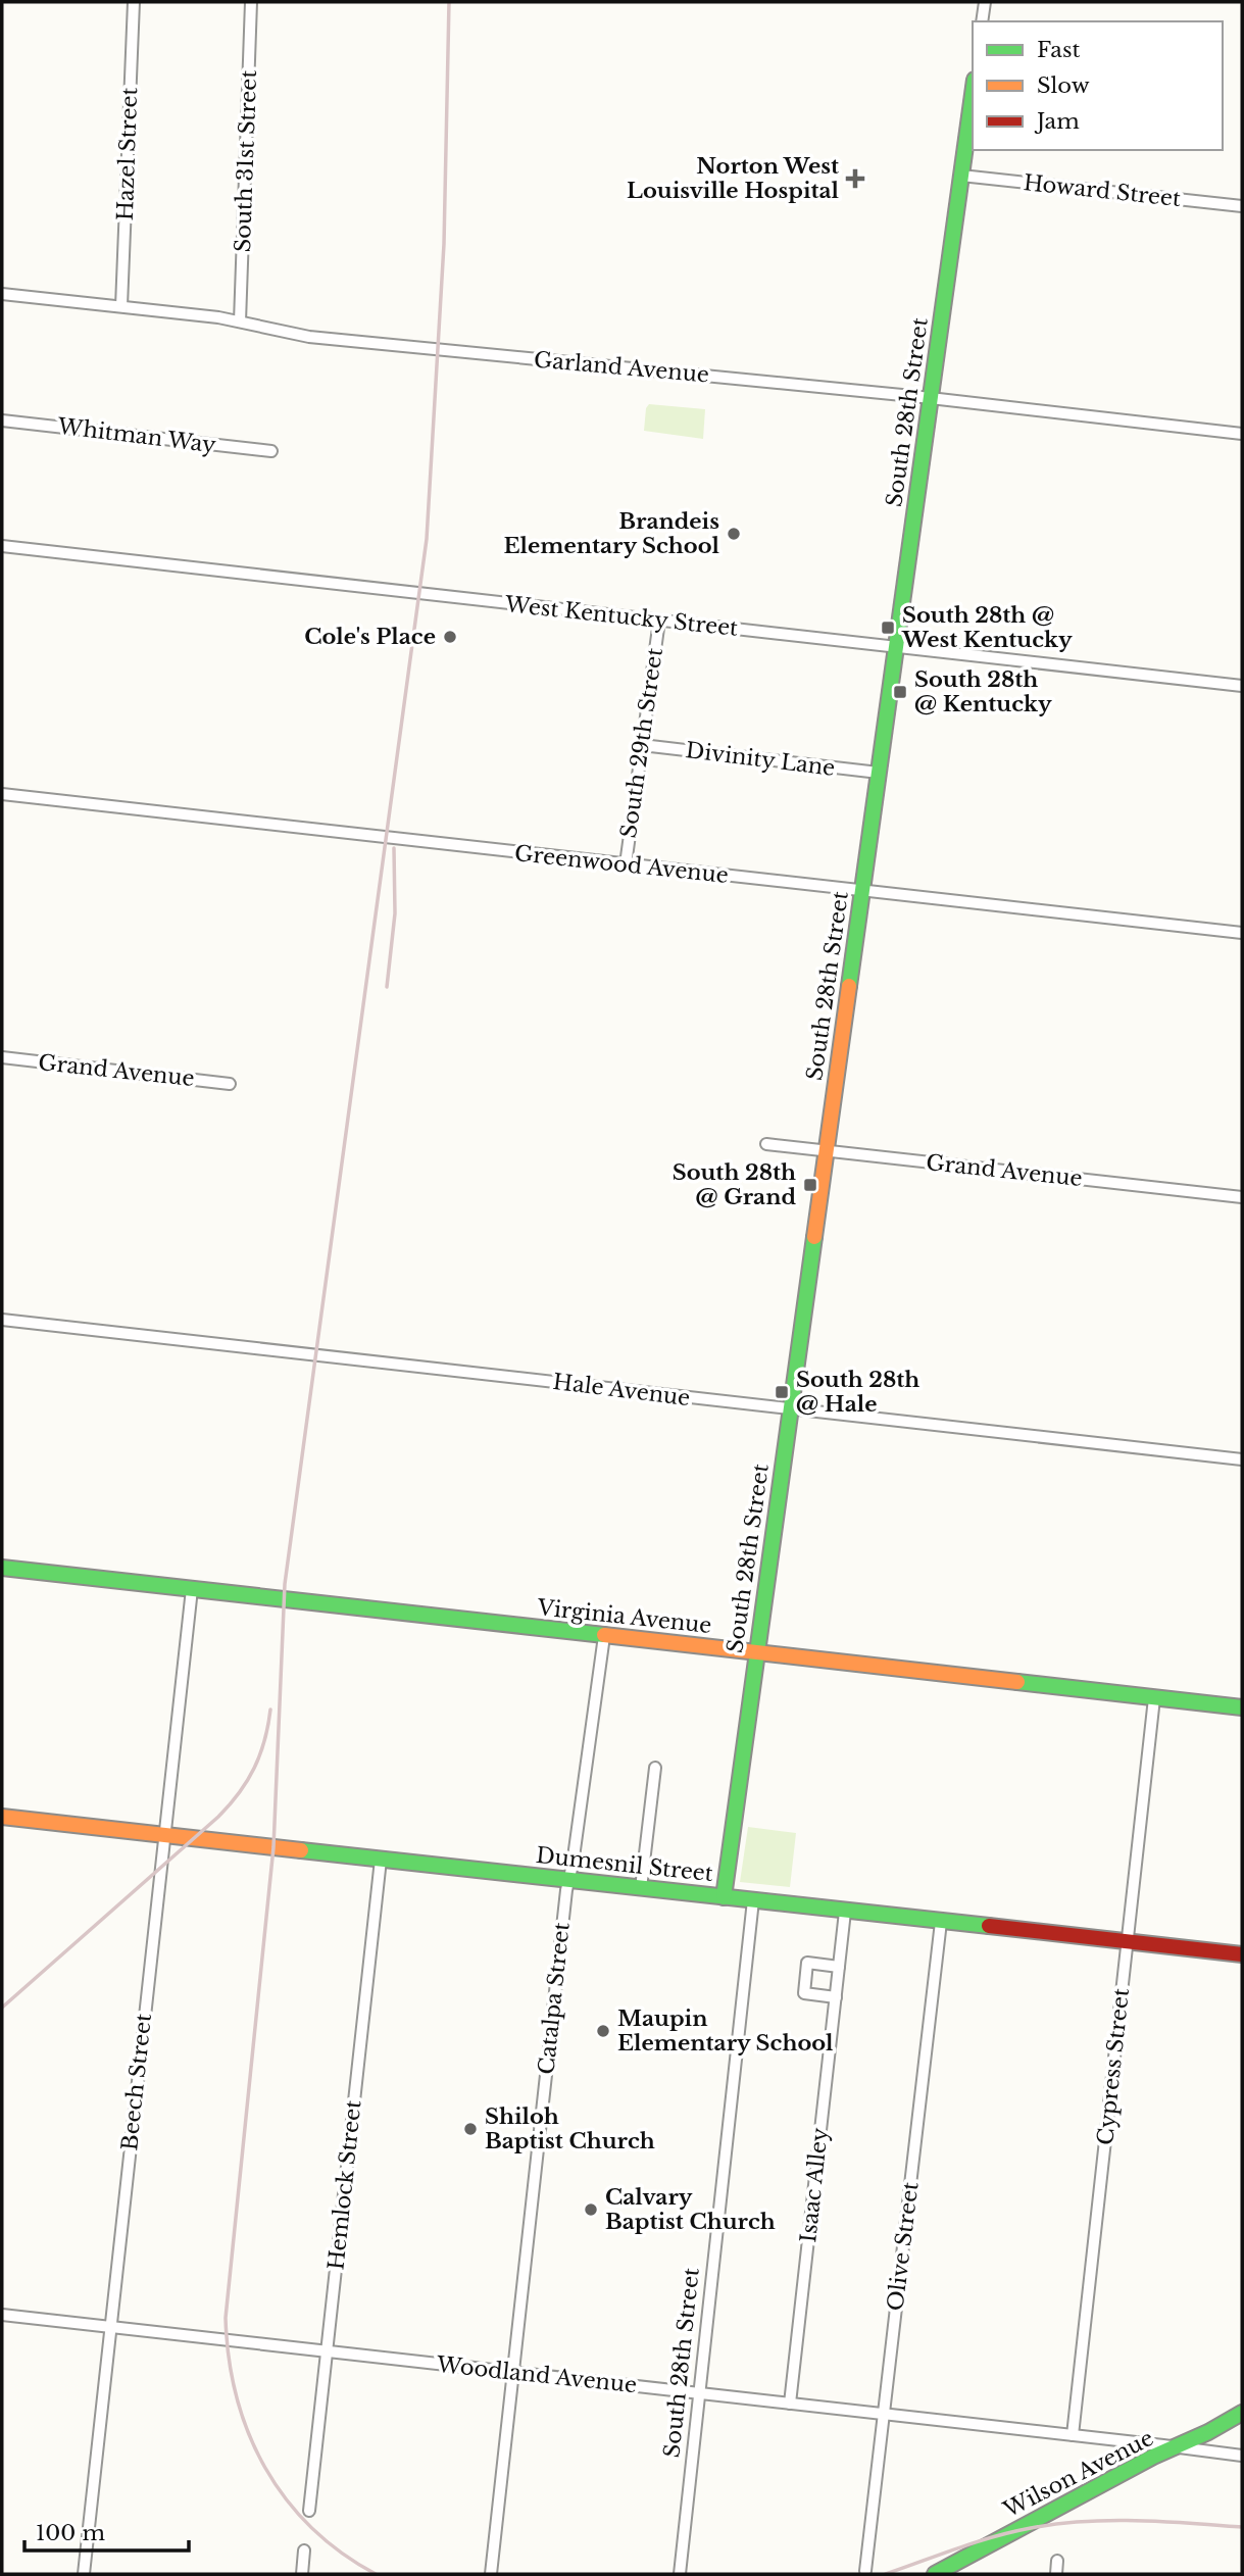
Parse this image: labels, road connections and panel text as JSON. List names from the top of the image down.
{
  "streets": {
    "main road": [
      "South 28th Street",
      "Virginia Avenue",
      "Dumesnil Street",
      "Wilson Avenue"
    ],
    "street": [
      "Hazel Street",
      "South 31st Street",
      "Howard Street",
      "Garland Avenue",
      "Whitman Way",
      "West Kentucky Street",
      "South 29th Street",
      "Divinity Lane",
      "Greenwood Avenue",
      "Grand Avenue",
      "Hale Avenue",
      "Catalpa Street",
      "Cypress Street",
      "Beech Street",
      "Hemlock Street",
      "Isaac Alley",
      "Olive Street",
      "Woodland Avenue"
    ]
  },
  "crossings": [
    ["Hazel Street", "Garland Avenue"],
    ["South 31st Street", "Garland Avenue"],
    ["Howard Street", "South 28th Street"],
    ["Garland Avenue", "South 28th Street"],
    ["South 28th Street", "West Kentucky Street"],
    ["South 28th Street", "Divinity Lane"],
    ["South 28th Street", "Greenwood Avenue"],
    ["South 28th Street", "Grand Avenue"],
    ["South 28th Street", "Hale Avenue"],
    ["South 28th Street", "Virginia Avenue"],
    ["South 28th Street", "Dumesnil Street"],
    ["South 28th Street", "Woodland Avenue"],
    ["West Kentucky Street", "South 29th Street"],
    ["South 29th Street", "Divinity Lane"],
    ["South 29th Street", "Greenwood Avenue"],
    ["Virginia Avenue", "Catalpa Street"],
    ["Virginia Avenue", "Cypress Street"],
    ["Virginia Avenue", "Beech Street"],
    ["Dumesnil Street", "Catalpa Street"],
    ["Dumesnil Street", "Cypress Street"],
    ["Dumesnil Street", "Beech Street"],
    ["Dumesnil Street", "Hemlock Street"],
    ["Dumesnil Street", "Isaac Alley"],
    ["Dumesnil Street", "Olive Street"],
    ["Catalpa Street", "Woodland Avenue"],
    ["Cypress Street", "Woodland Avenue"],
    ["Beech Street", "Woodland Avenue"],
    ["Hemlock Street", "Woodland Avenue"],
    ["Isaac Alley", "Woodland Avenue"],
    ["Olive Street", "Woodland Avenue"],
    ["Woodland Avenue", "Wilson Avenue"]
  ],
  "places": {
    "health": ["Norton West Louisville Hospital"],
    "other": [
      "Brandeis Elementary School",
      "Cole's Place",
      "Maupin Elementary School",
      "Shiloh Baptist Church",
      "Calvary Baptist Church"
    ],
    "transit": [
      "South 28th @ West Kentucky",
      "South 28th @ Kentucky",
      "South 28th @ Grand",
      "South 28th @ Hale"
    ]
  },
  "legend": ["Fast", "Slow", "Jam"],
  "scale_bar": "100 m"
}
